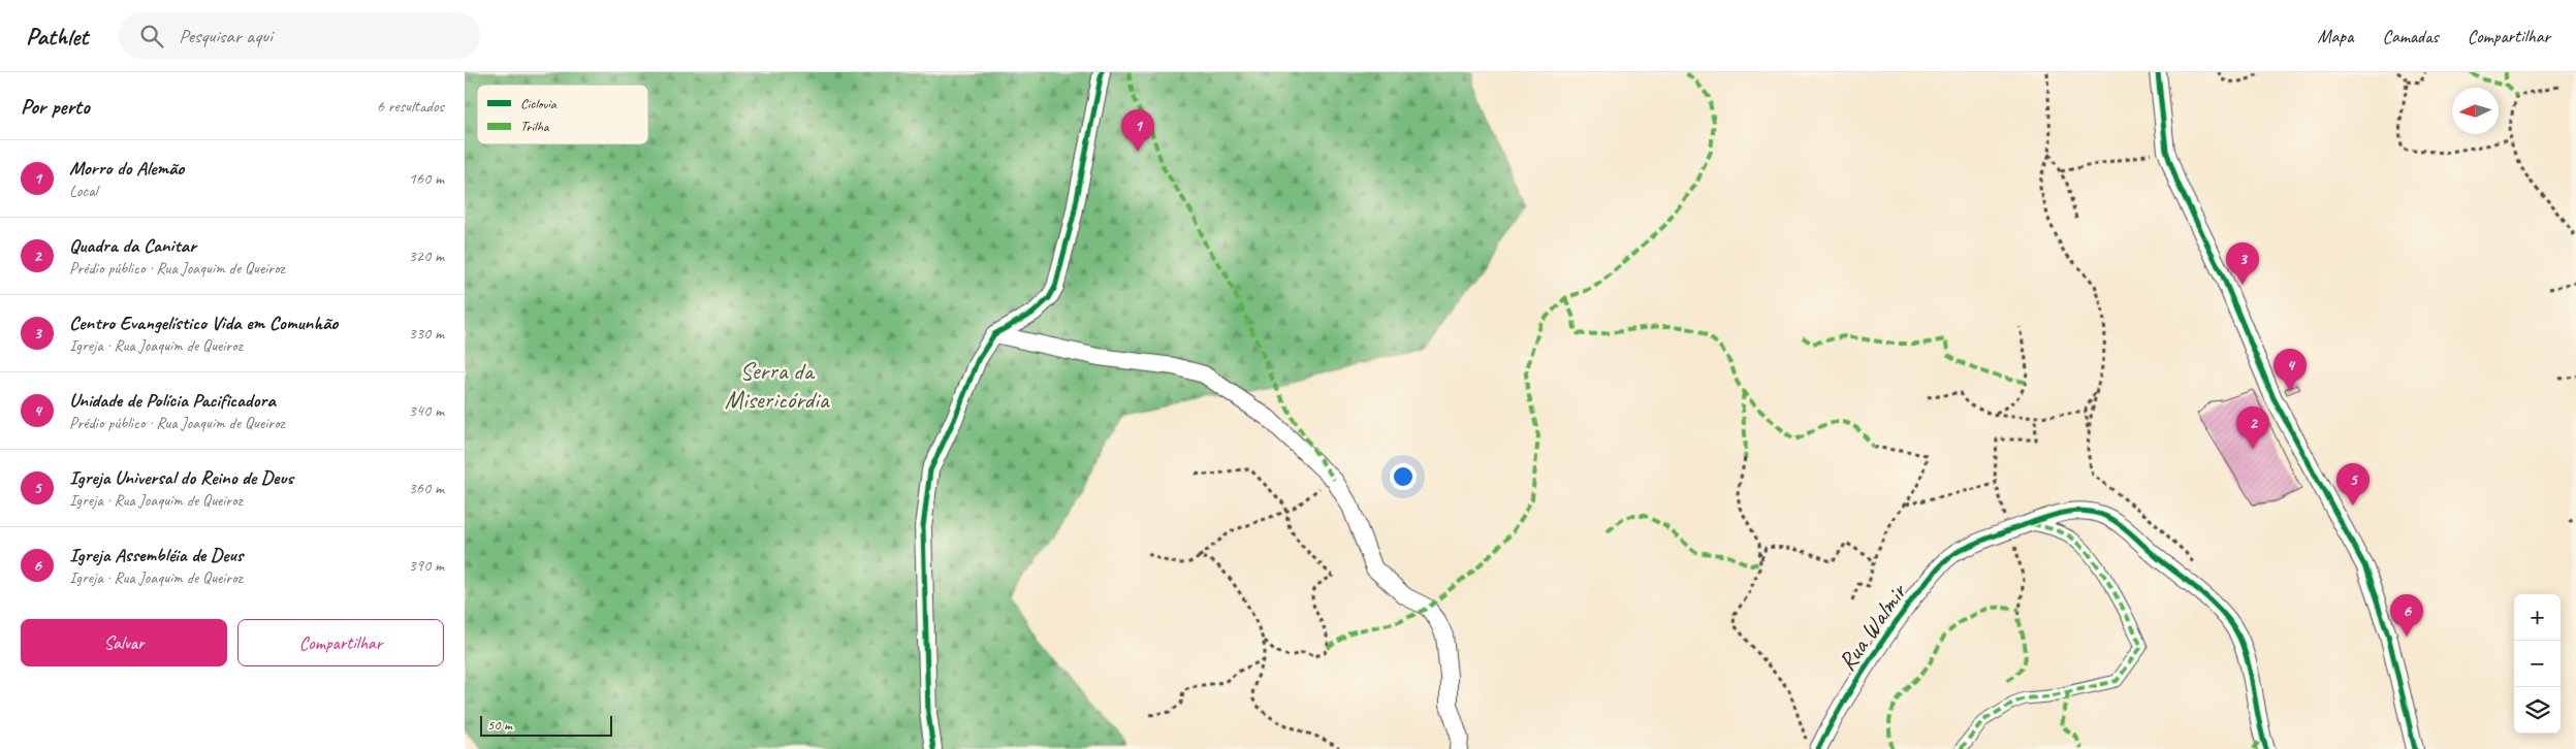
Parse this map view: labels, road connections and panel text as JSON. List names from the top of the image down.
{
  "streets": {
    "street": ["Rua Walmir"]
  },
  "parks": ["Serra da Misericórdia"],
  "legend": ["Ciclovia", "Trilha"],
  "scale_bar": "50 m",
  "north": "left",
  "page": {
    "header": "Pathlet",
    "search": "Pesquisar aqui",
    "nav": ["Mapa", "Camadas", "Compartilhar"],
    "heading": ["Por perto", "6 resultados"],
    "pins": [
      "1",
      "3",
      "4",
      "2",
      "5",
      "6"
    ],
    "list": [
      {
        "mark": "1",
        "name": "Morro do Alemão",
        "note": "Local",
        "value": "160 m"
      },
      {
        "mark": "2",
        "name": "Quadra da Canitar",
        "note": "Prédio público · Rua Joaquim de Queiroz",
        "value": "320 m"
      },
      {
        "mark": "3",
        "name": "Centro Evangelístico Vida em Comunhão",
        "note": "Igreja · Rua Joaquim de Queiroz",
        "value": "330 m"
      },
      {
        "mark": "4",
        "name": "Unidade de Polícia Pacificadora",
        "note": "Prédio público · Rua Joaquim de Queiroz",
        "value": "340 m"
      },
      {
        "mark": "5",
        "name": "Igreja Universal do Reino de Deus",
        "note": "Igreja · Rua Joaquim de Queiroz",
        "value": "360 m"
      },
      {
        "mark": "6",
        "name": "Igreja Assembléia de Deus",
        "note": "Igreja · Rua Joaquim de Queiroz",
        "value": "390 m"
      }
    ],
    "map_buttons": ["+", "−"],
    "buttons": ["Salvar", "Compartilhar"],
    "scale": "50 m"
  }
}
